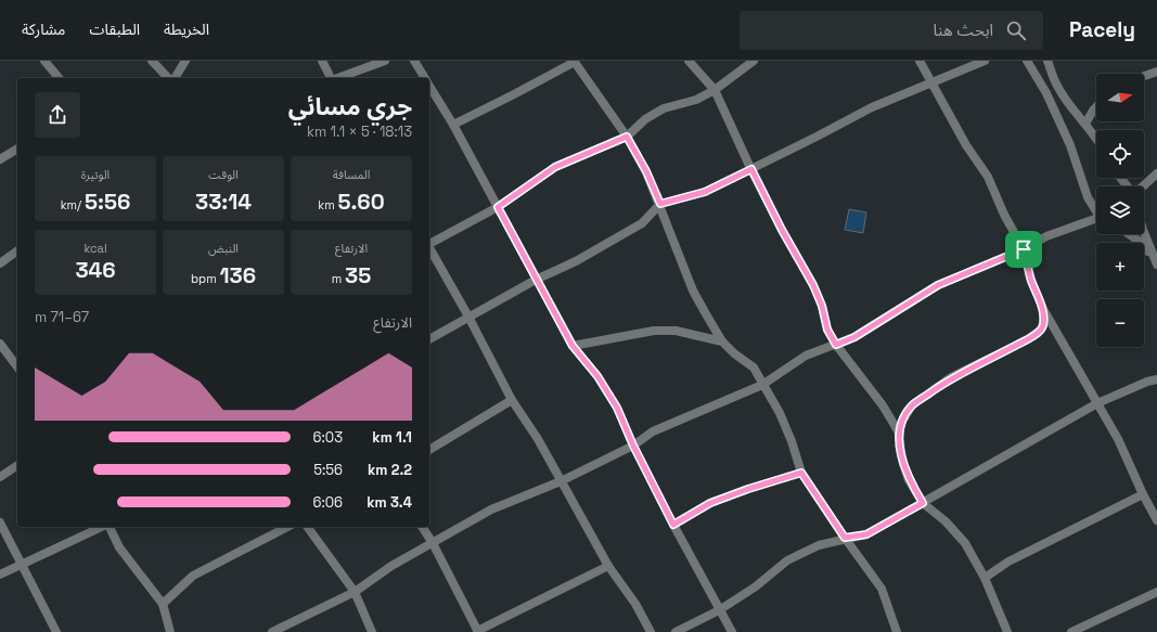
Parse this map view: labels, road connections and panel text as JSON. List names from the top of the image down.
{
  "north": "right",
  "page": {
    "header": "Pacely",
    "search": "ابحث هنا",
    "nav": ["الخريطة", "الطبقات", "مشاركة"],
    "map_buttons": ["+", "−"],
    "heading": ["جري مسائي", "18:13 · 5 × 1.1 km"],
    "stats": [
      ["المسافة", "5.60 km"],
      ["الوقت", "33:14"],
      ["الوتيرة", "5:56 /km"],
      ["الارتفاع", "35 m"],
      ["النبض", "136 bpm"],
      ["kcal", "346"]
    ],
    "chart": ["الارتفاع", "67–71 m"],
    "list": [
      {
        "name": "1.1 km",
        "note": "6:03"
      },
      {
        "name": "2.2 km",
        "note": "5:56"
      },
      {
        "name": "3.4 km",
        "note": "6:06"
      }
    ]
  }
}
